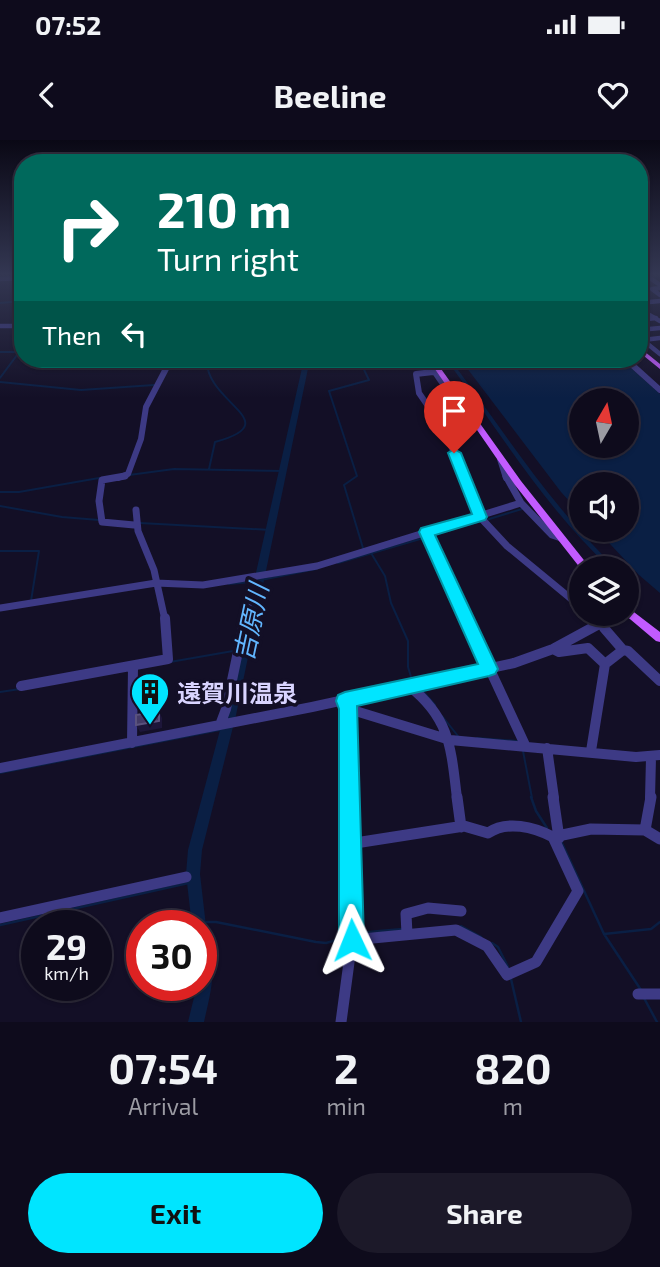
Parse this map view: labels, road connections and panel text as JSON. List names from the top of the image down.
{
  "water": ["吉原川"],
  "places": {
    "building": ["遠賀川温泉"]
  },
  "north": "top",
  "page": {
    "status": "07:52",
    "header": "Beeline",
    "turn": ["210 m", "Turn right"],
    "then": "Then",
    "speed": "29 km/h",
    "limit": "30",
    "eta": [
      "07:54",
      "Arrival",
      "2",
      "min",
      "820",
      "m"
    ],
    "buttons": ["Exit", "Share"]
  }
}
